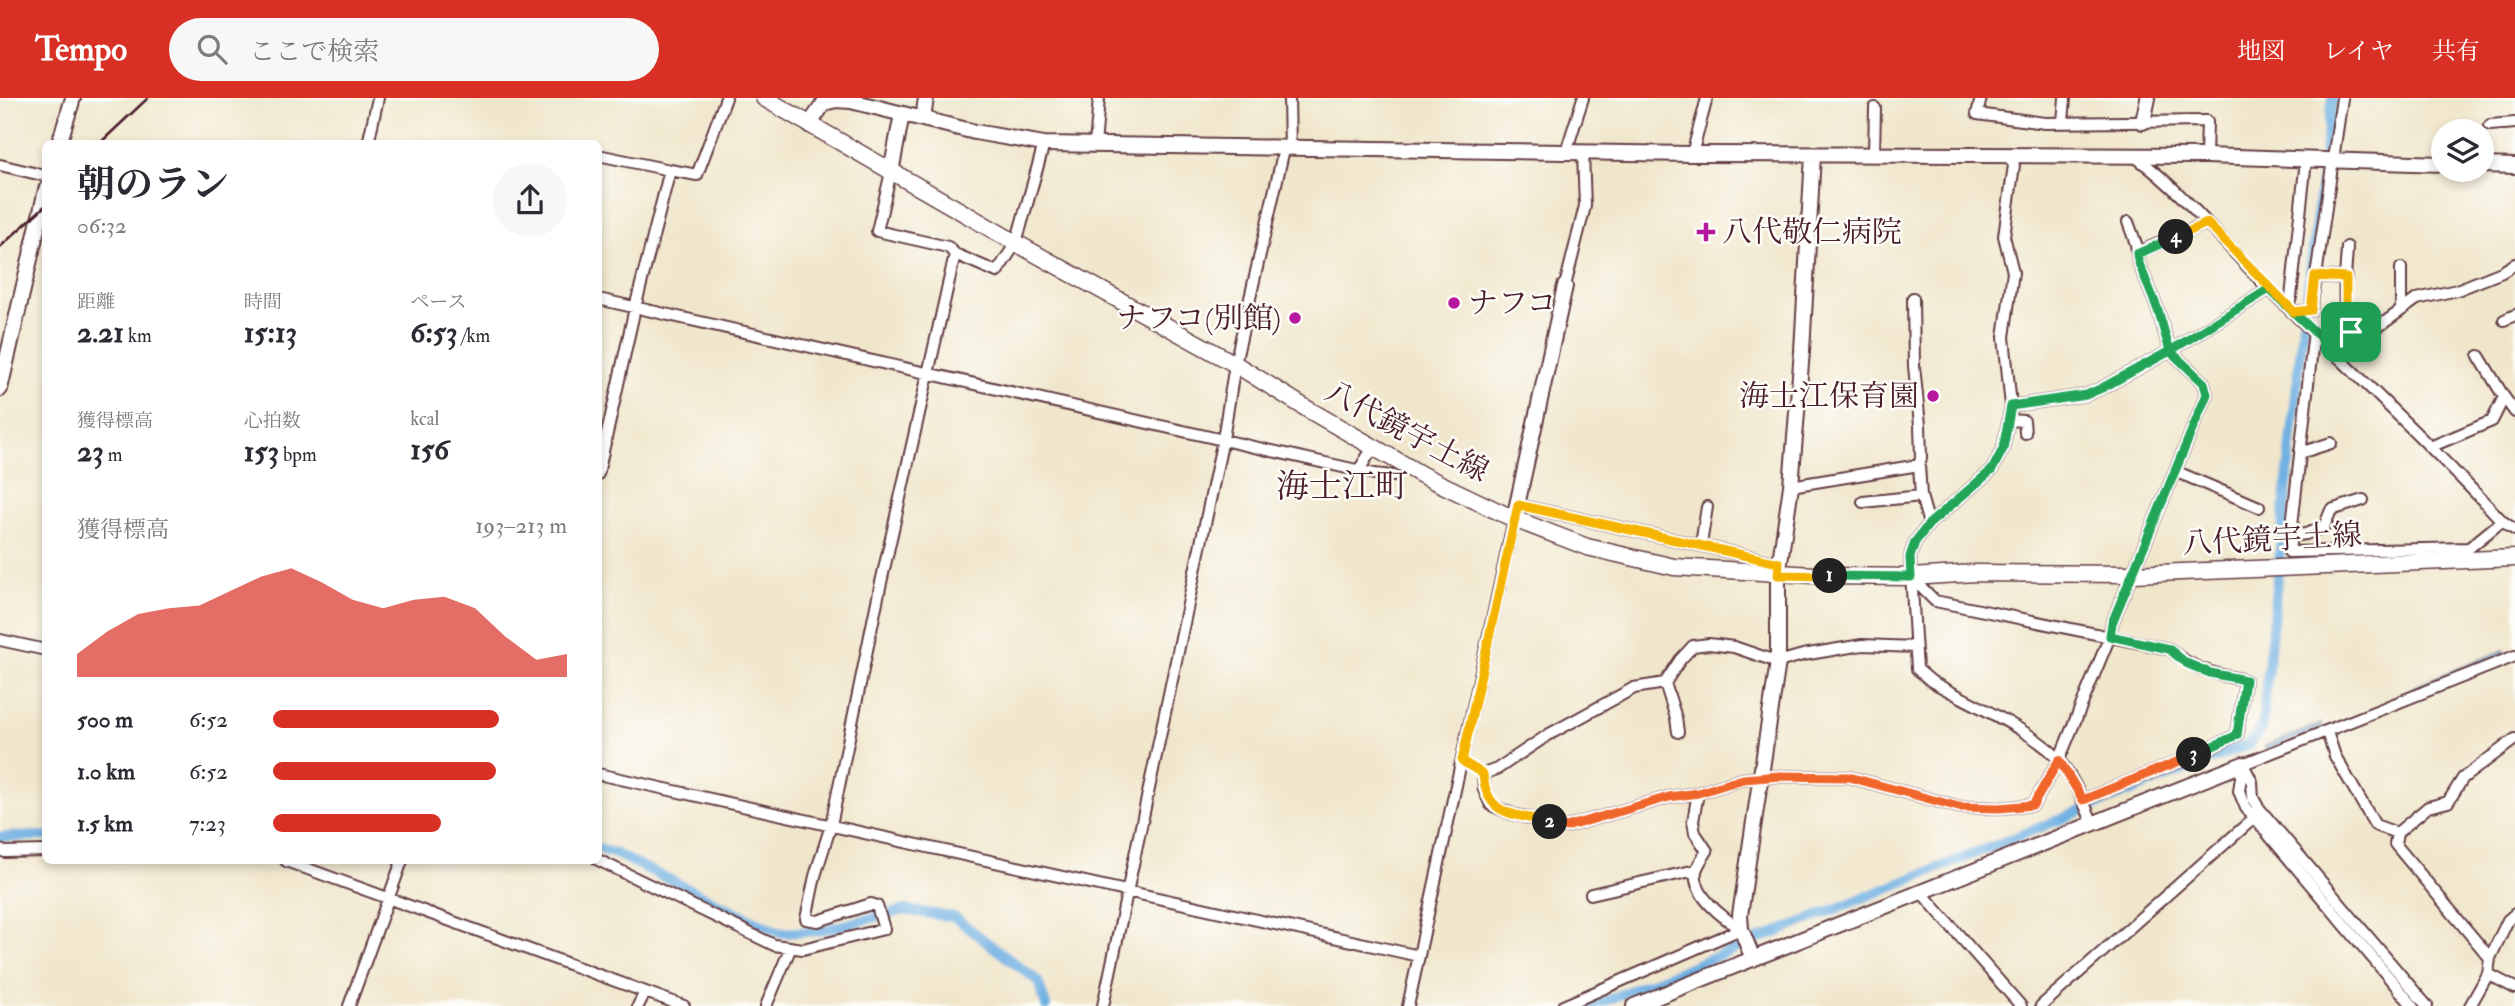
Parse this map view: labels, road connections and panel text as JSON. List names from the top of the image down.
{
  "streets": {
    "main road": ["八代鏡宇土線"]
  },
  "districts": ["海士江町"],
  "places": {
    "health": ["八代敬仁病院"],
    "other": ["ナフコ", "ナフコ(別館)", "海士江保育園"]
  },
  "page": {
    "header": "Tempo",
    "search": "ここで検索",
    "nav": ["地図", "レイヤ", "共有"],
    "heading": ["朝のラン", "06:32"],
    "pins": [
      "4",
      "1",
      "3",
      "2"
    ],
    "stats": [
      ["距離", "2.21 km"],
      ["時間", "15:13"],
      ["ペース", "6:53 /km"],
      ["獲得標高", "23 m"],
      ["心拍数", "153 bpm"],
      ["kcal", "156"]
    ],
    "chart": ["獲得標高", "193–213 m"],
    "list": [
      {
        "name": "500 m",
        "note": "6:52"
      },
      {
        "name": "1.0 km",
        "note": "6:52"
      },
      {
        "name": "1.5 km",
        "note": "7:23"
      }
    ]
  }
}
